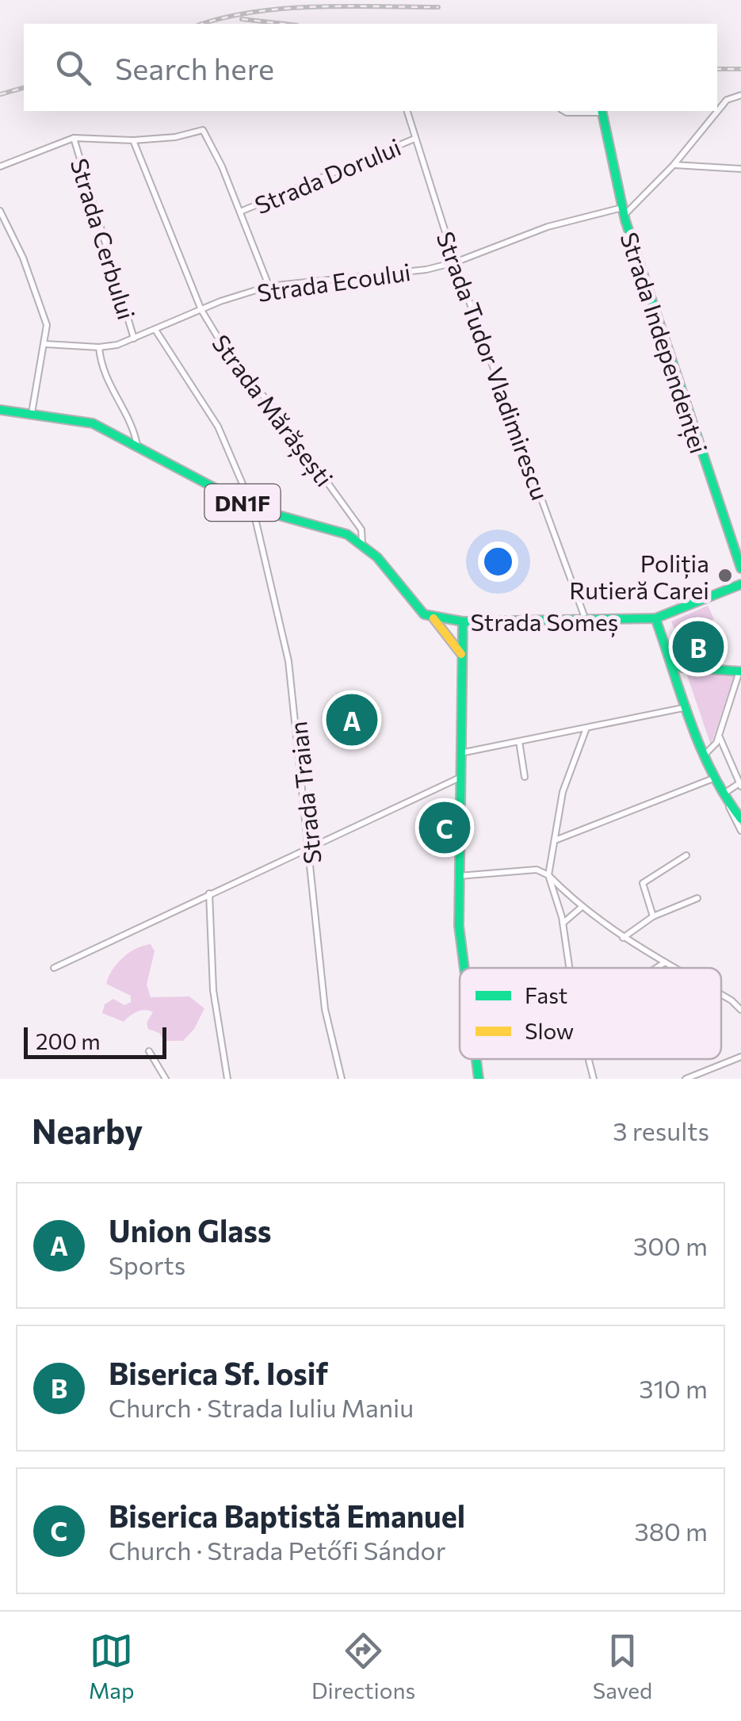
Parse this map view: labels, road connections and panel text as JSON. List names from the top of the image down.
{
  "streets": {
    "main road": ["Strada Independenței", "DN1F", "Strada Someș"],
    "street": [
      "Strada Dorului",
      "Strada Cerbului",
      "Strada Ecoului",
      "Strada Tudor Vladimirescu",
      "Strada Mărășești",
      "Strada Traian"
    ]
  },
  "crossings": [
    ["Strada Dorului", "Strada Tudor Vladimirescu"],
    ["Strada Cerbului", "Strada Ecoului"],
    ["Strada Ecoului", "Strada Independenței"],
    ["Strada Ecoului", "Strada Tudor Vladimirescu"],
    ["Strada Ecoului", "Strada Mărășești"],
    ["Strada Ecoului", "Strada Traian"],
    ["Strada Tudor Vladimirescu", "Strada Someș"],
    ["Strada Mărășești", "DN1F"],
    ["DN1F", "Strada Someș"],
    ["DN1F", "Strada Traian"]
  ],
  "places": ["Poliția Rutieră Carei"],
  "legend": ["Fast", "Slow"],
  "scale_bar": "200 m",
  "page": {
    "search": "Search here",
    "pins": ["B", "A", "C"],
    "scale": "200 m",
    "heading": ["Nearby", "3 results"],
    "list": [
      {
        "mark": "A",
        "name": "Union Glass",
        "note": "Sports",
        "value": "300 m"
      },
      {
        "mark": "B",
        "name": "Biserica Sf. Iosif",
        "note": "Church · Strada Iuliu Maniu",
        "value": "310 m"
      },
      {
        "mark": "C",
        "name": "Biserica Baptistă Emanuel",
        "note": "Church · Strada Petőfi Sándor",
        "value": "380 m"
      }
    ],
    "nav": ["Map", "Directions", "Saved"]
  }
}
